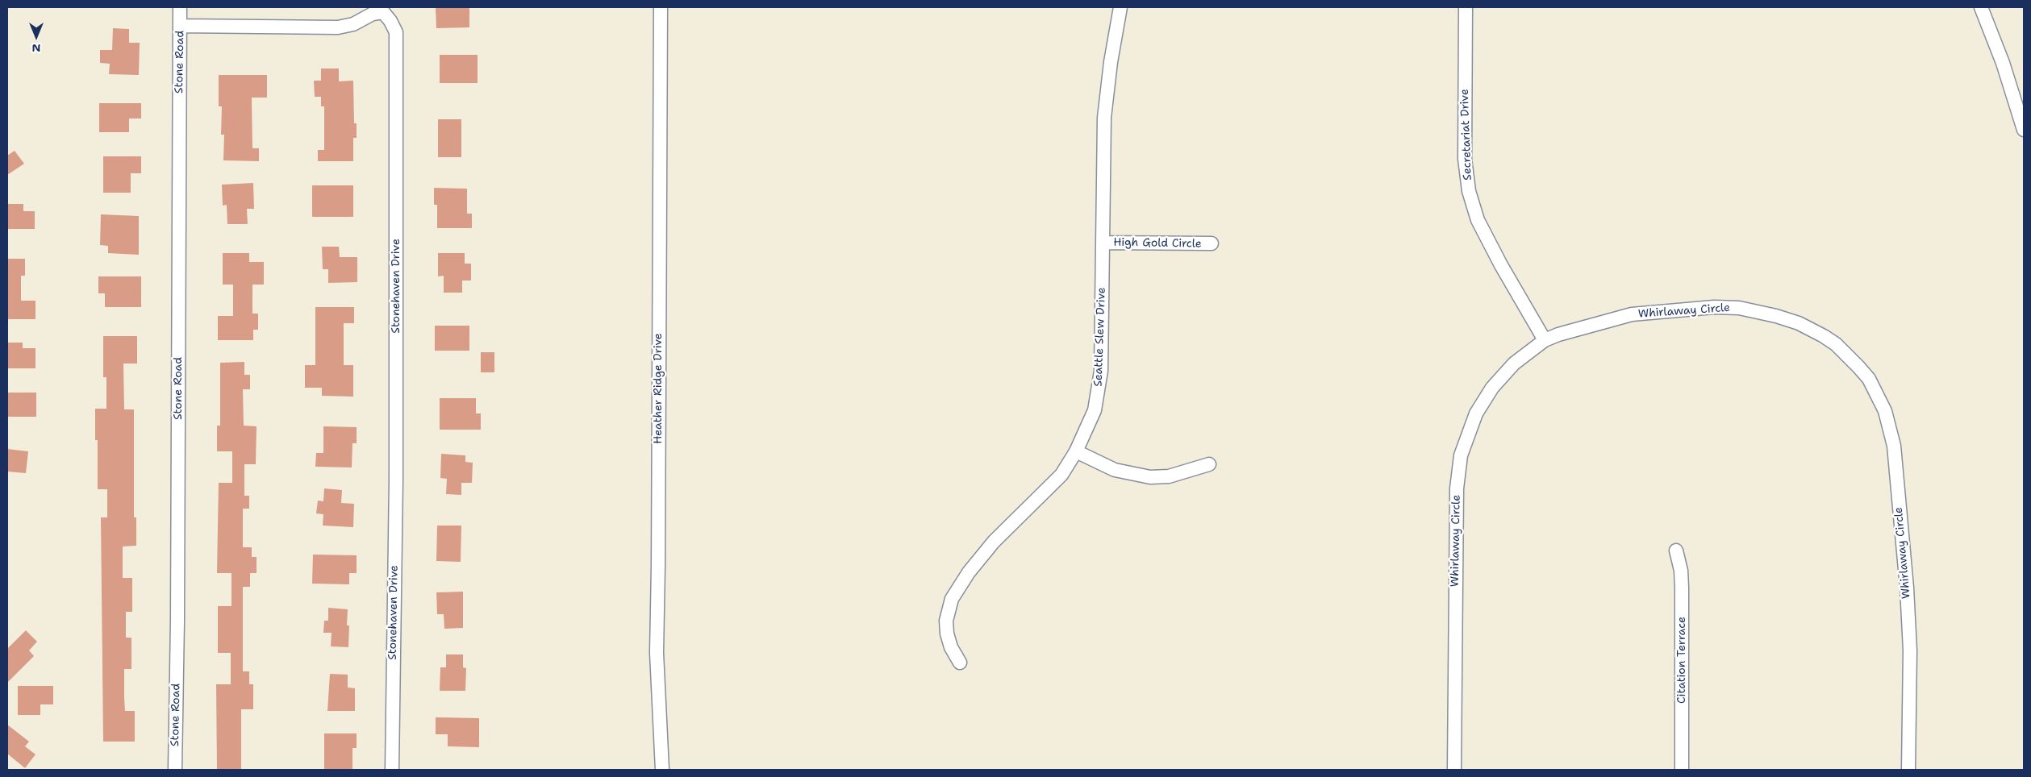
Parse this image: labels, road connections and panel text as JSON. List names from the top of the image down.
{
  "streets": {
    "street": [
      "Stone Road",
      "Secretariat Drive",
      "High Gold Circle",
      "Stonehaven Drive",
      "Whirlaway Circle",
      "Seattle Slew Drive",
      "Heather Ridge Drive",
      "Citation Terrace"
    ]
  },
  "crossings": [
    ["Stone Road", "Stonehaven Drive"],
    ["Secretariat Drive", "Whirlaway Circle"],
    ["High Gold Circle", "Seattle Slew Drive"]
  ],
  "north": "bottom"
}
